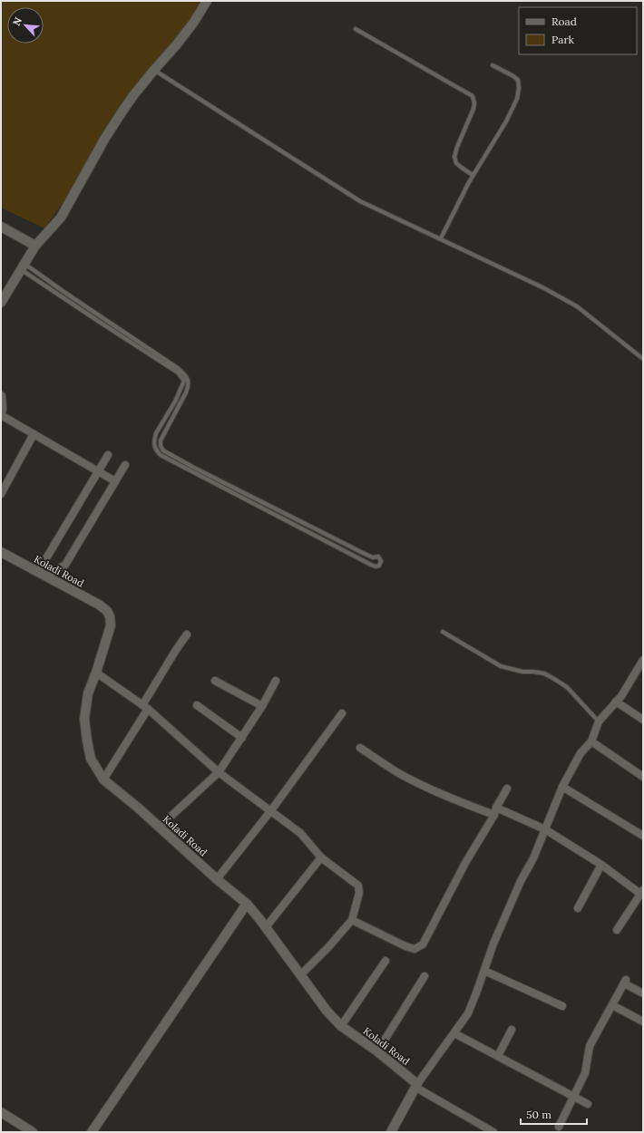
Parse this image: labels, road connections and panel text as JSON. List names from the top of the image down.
{
  "streets": {
    "street": ["Koladi Road"]
  },
  "legend": ["Road", "Park"],
  "scale_bar": "50 m",
  "north": "top left"
}
